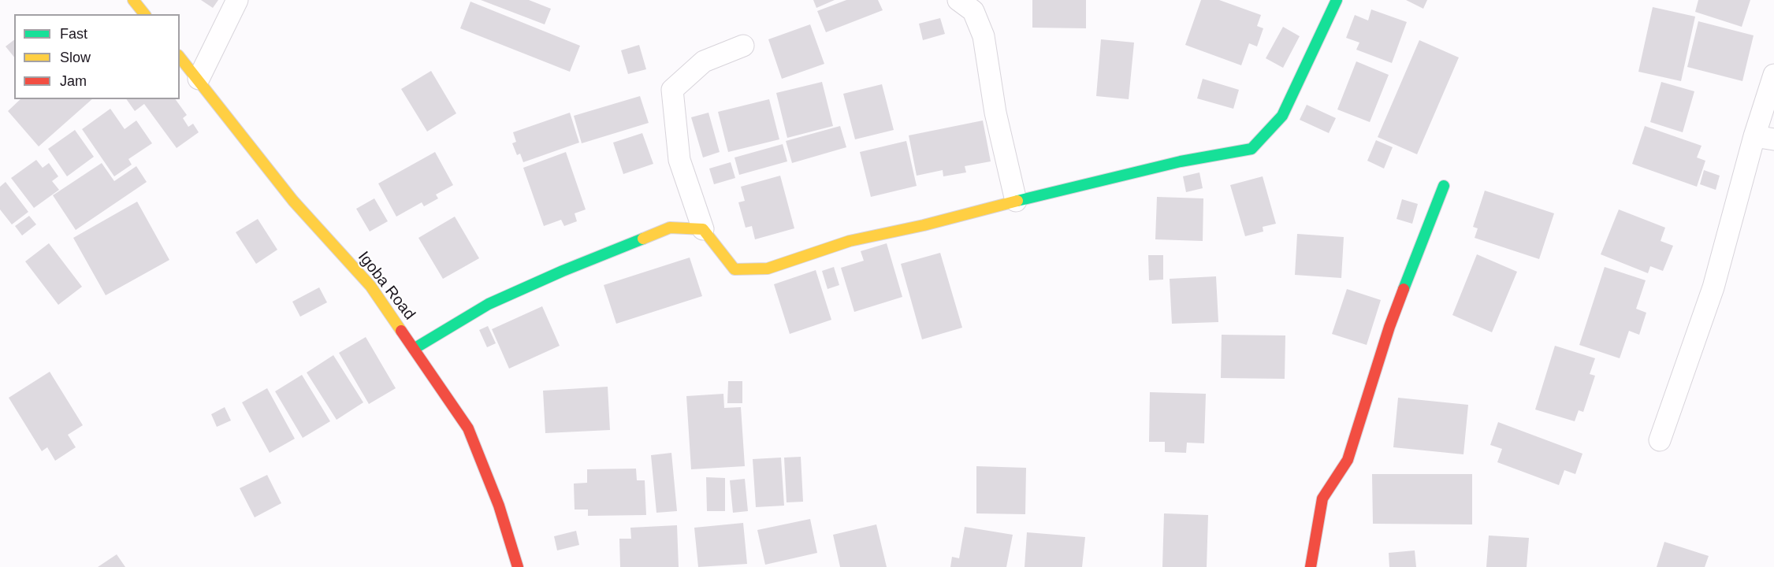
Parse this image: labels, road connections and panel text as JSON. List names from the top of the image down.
{
  "streets": {
    "street": ["Igoba Road"]
  },
  "legend": ["Fast", "Slow", "Jam"]
}
